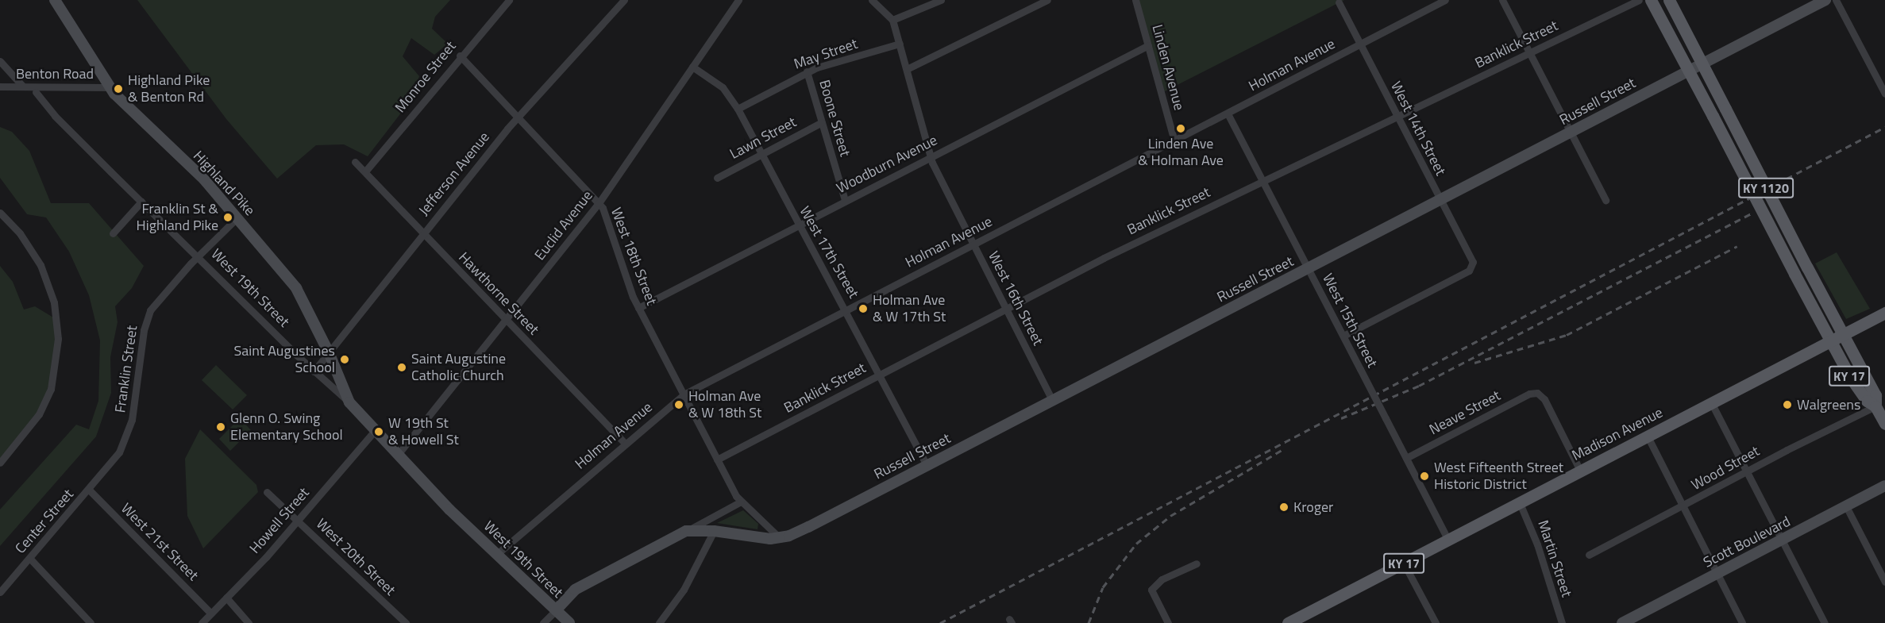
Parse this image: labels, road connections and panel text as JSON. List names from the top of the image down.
{
  "streets": {
    "main road": ["KY 1120", "KY 17", "Madison Avenue"],
    "street": [
      "Banklick Street",
      "May Street",
      "Holman Avenue",
      "Linden Avenue",
      "Benton Road",
      "Monroe Street",
      "Russell Street",
      "Boone Street",
      "West 14th Street",
      "Lawn Street",
      "Woodburn Avenue",
      "Jefferson Avenue",
      "Highland Pike",
      "Euclid Avenue",
      "West 17th Street",
      "West 18th Street",
      "West 19th Street",
      "Hawthorne Street",
      "West 16th Street",
      "West 15th Street",
      "Franklin Street",
      "Neave Street",
      "Wood Street",
      "Howell Street",
      "Center Street",
      "West 21st Street",
      "Scott Boulevard",
      "West 20th Street",
      "Martin Street"
    ]
  },
  "crossings": [
    ["Banklick Street", "West 14th Street"],
    ["Banklick Street", "West 17th Street"],
    ["Banklick Street", "West 18th Street"],
    ["Banklick Street", "West 16th Street"],
    ["Banklick Street", "West 15th Street"],
    ["May Street", "Boone Street"],
    ["May Street", "West 17th Street"],
    ["May Street", "West 16th Street"],
    ["Holman Avenue", "Linden Avenue"],
    ["Holman Avenue", "West 14th Street"],
    ["Holman Avenue", "West 17th Street"],
    ["Holman Avenue", "West 18th Street"],
    ["Holman Avenue", "West 19th Street"],
    ["Holman Avenue", "Hawthorne Street"],
    ["Holman Avenue", "West 16th Street"],
    ["Holman Avenue", "West 15th Street"],
    ["Linden Avenue", "Woodburn Avenue"],
    ["Benton Road", "Highland Pike"],
    ["Monroe Street", "West 18th Street"],
    ["Monroe Street", "Hawthorne Street"],
    ["Russell Street", "West 14th Street"],
    ["Russell Street", "KY 1120"],
    ["Russell Street", "West 17th Street"],
    ["Russell Street", "West 18th Street"],
    ["Russell Street", "West 19th Street"],
    ["Russell Street", "West 16th Street"],
    ["Russell Street", "West 15th Street"],
    ["Boone Street", "Lawn Street"],
    ["Boone Street", "Woodburn Avenue"],
    ["West 14th Street", "West 15th Street"],
    ["Lawn Street", "West 17th Street"],
    ["Woodburn Avenue", "West 17th Street"],
    ["Woodburn Avenue", "West 18th Street"],
    ["Woodburn Avenue", "West 16th Street"],
    ["Jefferson Avenue", "Highland Pike"],
    ["Jefferson Avenue", "West 18th Street"],
    ["Jefferson Avenue", "West 19th Street"],
    ["Jefferson Avenue", "Hawthorne Street"],
    ["Highland Pike", "West 19th Street"],
    ["Highland Pike", "Franklin Street"],
    ["KY 1120", "KY 17"],
    ["KY 1120", "Madison Avenue"],
    ["KY 1120", "Wood Street"],
    ["Euclid Avenue", "West 17th Street"],
    ["Euclid Avenue", "West 18th Street"],
    ["Euclid Avenue", "West 19th Street"],
    ["Euclid Avenue", "Hawthorne Street"],
    ["West 19th Street", "Franklin Street"],
    ["West 19th Street", "Howell Street"],
    ["West 15th Street", "Neave Street"],
    ["West 15th Street", "Madison Avenue"],
    ["Franklin Street", "Center Street"],
    ["Franklin Street", "West 21st Street"],
    ["KY 17", "Madison Avenue"],
    ["KY 17", "Wood Street"],
    ["Neave Street", "Madison Avenue"],
    ["Madison Avenue", "Martin Street"],
    ["Howell Street", "West 21st Street"],
    ["Howell Street", "West 20th Street"],
    ["Center Street", "West 21st Street"]
  ],
  "places": [
    "Highland Pike & Benton Rd",
    "Linden Ave & Holman Ave",
    "Franklin St & Highland Pike",
    "Holman Ave & W 17th St",
    "Saint Augustines School",
    "Saint Augustine Catholic Church",
    "Holman Ave & W 18th St",
    "Walgreens",
    "Glenn O. Swing Elementary School",
    "W 19th St & Howell St",
    "West Fifteenth Street Historic District",
    "Kroger"
  ]
}
